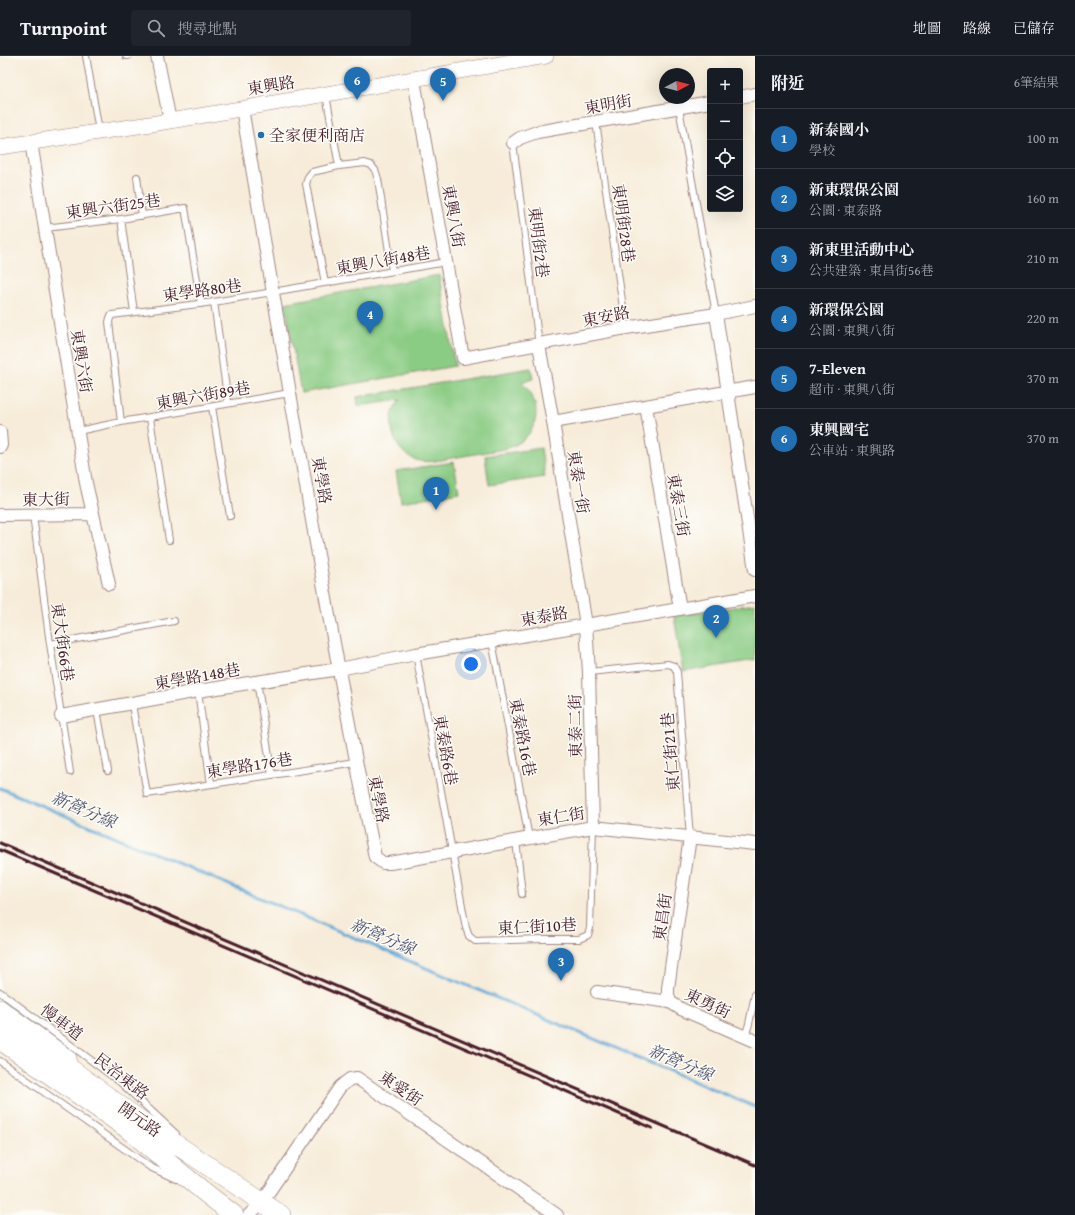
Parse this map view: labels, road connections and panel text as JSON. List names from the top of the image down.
{
  "streets": {
    "main road": ["開元路"],
    "street": [
      "東興路",
      "東明街",
      "東興八街",
      "東安路",
      "東興六街",
      "東學路",
      "東泰一街",
      "東大街",
      "東泰三街",
      "東泰路",
      "東學路148巷",
      "東泰二街",
      "東仁街",
      "東昌街",
      "東勇街",
      "東愛街"
    ],
    "lane": [
      "東興六街25巷",
      "東明街28巷",
      "東明街2巷",
      "東興八街48巷",
      "東學路80巷",
      "東興六街89巷",
      "東大街66巷",
      "東泰路16巷",
      "東泰路6巷",
      "東仁街21巷",
      "東學路176巷",
      "東仁街10巷",
      "慢車道"
    ]
  },
  "crossings": [
    ["東興路", "東興八街"],
    ["東興路", "東興六街"],
    ["東興路", "東學路"],
    ["東明街", "東明街28巷"],
    ["東明街", "東明街2巷"],
    ["東興六街25巷", "東學路80巷"],
    ["東興六街25巷", "東興六街"],
    ["東興八街", "東興八街48巷"],
    ["東興八街", "東安路"],
    ["東明街28巷", "東安路"],
    ["東明街2巷", "東安路"],
    ["東明街2巷", "東泰一街"],
    ["東興八街48巷", "東學路80巷"],
    ["東興八街48巷", "東學路"],
    ["東學路80巷", "東學路"],
    ["東安路", "東泰一街"],
    ["東興六街", "東興六街89巷"],
    ["東興六街", "東大街"],
    ["東興六街89巷", "東學路"],
    ["東學路", "東泰路"],
    ["東學路", "東學路148巷"],
    ["東學路", "東學路176巷"],
    ["東學路", "東仁街"],
    ["東泰一街", "東泰路"],
    ["東泰一街", "東泰二街"],
    ["東大街", "東大街66巷"],
    ["東泰三街", "東泰路"],
    ["東泰路", "東學路148巷"],
    ["東泰路", "東泰二街"],
    ["東泰路", "東泰路16巷"],
    ["東泰路", "東泰路6巷"],
    ["東大街66巷", "東學路148巷"],
    ["東學路148巷", "東學路176巷"],
    ["東泰二街", "東仁街21巷"],
    ["東泰二街", "東仁街"],
    ["東泰二街", "東仁街10巷"],
    ["東泰路16巷", "東仁街"],
    ["東泰路6巷", "東仁街"],
    ["東泰路6巷", "東仁街10巷"],
    ["東仁街21巷", "東仁街"],
    ["東仁街21巷", "東昌街"],
    ["東仁街", "東昌街"],
    ["東仁街", "東仁街10巷"],
    ["東昌街", "東勇街"],
    ["東愛街", "開元路"]
  ],
  "water": ["新營分線"],
  "places": ["全家便利商店"],
  "north": "right",
  "page": {
    "header": "Turnpoint",
    "search": "搜尋地點",
    "nav": ["地圖", "路線", "已儲存"],
    "heading": ["附近", "6筆結果"],
    "pins": [
      "6",
      "5",
      "4",
      "1",
      "2",
      "3"
    ],
    "map_buttons": ["+", "−"],
    "list": [
      {
        "mark": "1",
        "name": "新泰國小",
        "note": "學校",
        "value": "100 m"
      },
      {
        "mark": "2",
        "name": "新東環保公園",
        "note": "公園 · 東泰路",
        "value": "160 m"
      },
      {
        "mark": "3",
        "name": "新東里活動中心",
        "note": "公共建築 · 東昌街56巷",
        "value": "210 m"
      },
      {
        "mark": "4",
        "name": "新環保公園",
        "note": "公園 · 東興八街",
        "value": "220 m"
      },
      {
        "mark": "5",
        "name": "7-Eleven",
        "note": "超市 · 東興八街",
        "value": "370 m"
      },
      {
        "mark": "6",
        "name": "東興國宅",
        "note": "公車站 · 東興路",
        "value": "370 m"
      }
    ]
  }
}
